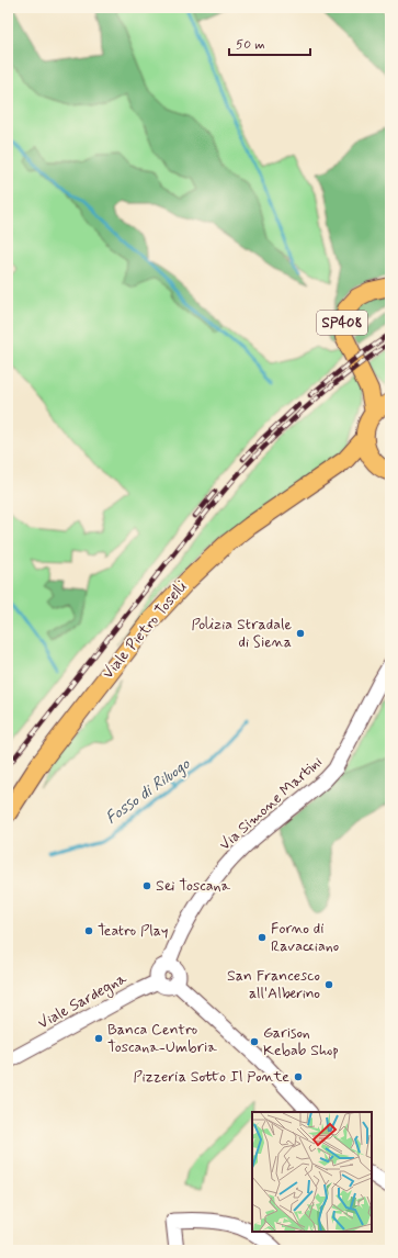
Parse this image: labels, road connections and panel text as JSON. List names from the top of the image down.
{
  "streets": {
    "main road": ["SP408", "Viale Pietro Toselli"],
    "street": ["Via Simone Martini", "Viale Sardegna"]
  },
  "crossings": [
    ["Via Simone Martini", "Viale Sardegna"]
  ],
  "water": ["Fosso di Riluogo"],
  "places": [
    "Polizia Stradale di Siena",
    "Sei Toscana",
    "Teatro Play",
    "Forno di Ravacciano",
    "San Francesco all'Alberino",
    "Banca Centro Toscana-Umbria",
    "Garison Kebab Shop",
    "Pizzeria Sotto Il Ponte"
  ],
  "scale_bar": "50 m"
}
